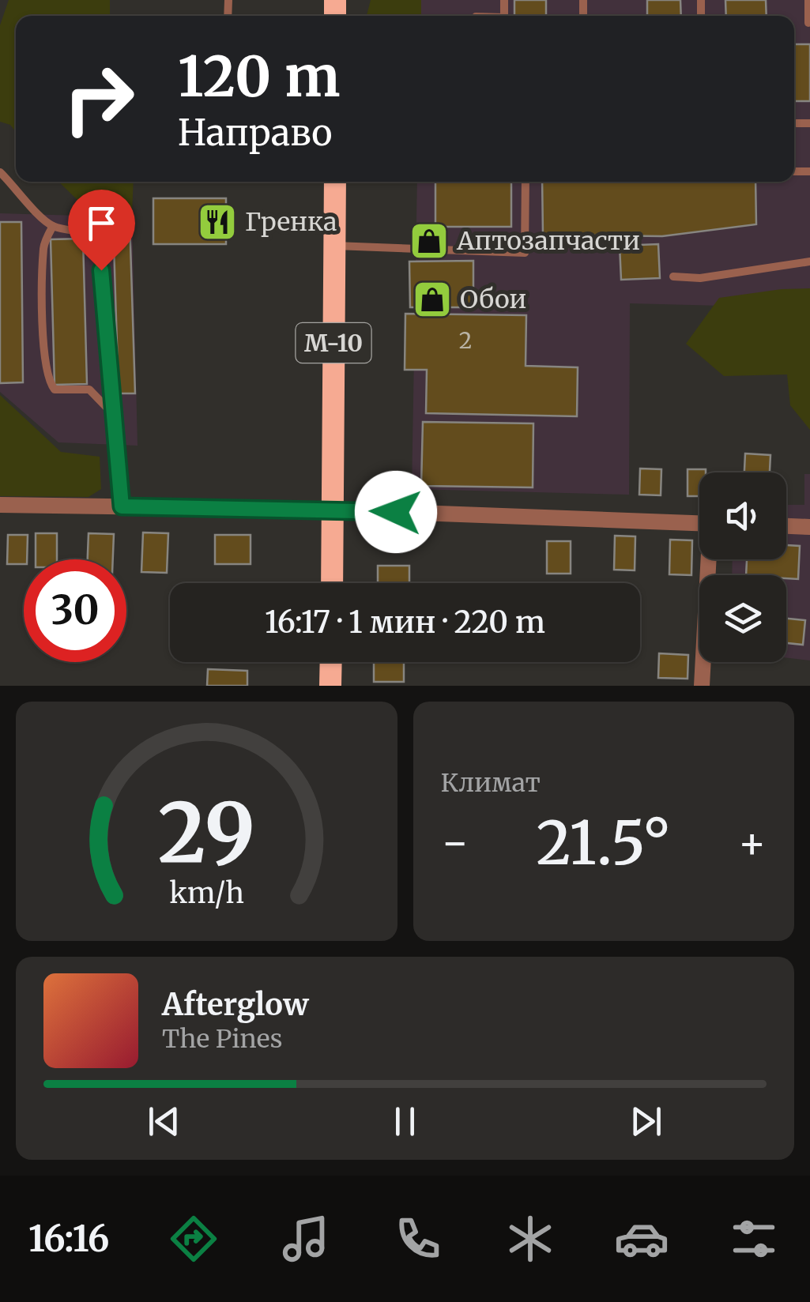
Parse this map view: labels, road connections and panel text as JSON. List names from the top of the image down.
{
  "streets": {
    "highway": ["М-10"]
  },
  "places": {
    "restaurant": ["Гренка"],
    "shop": ["Аптозапчасти", "Обои"]
  },
  "house_numbers": ["2"],
  "page": {
    "turn": ["120 m", "Направо"],
    "limit": "30",
    "trip": "16:17 · 1 мин · 220 m",
    "tile": "Климат",
    "heat": ["−", "21.5°", "+"],
    "song": ["Afterglow", "The Pines"],
    "tabs": "16:16",
    "gauge": ["29", "km/h"]
  }
}
